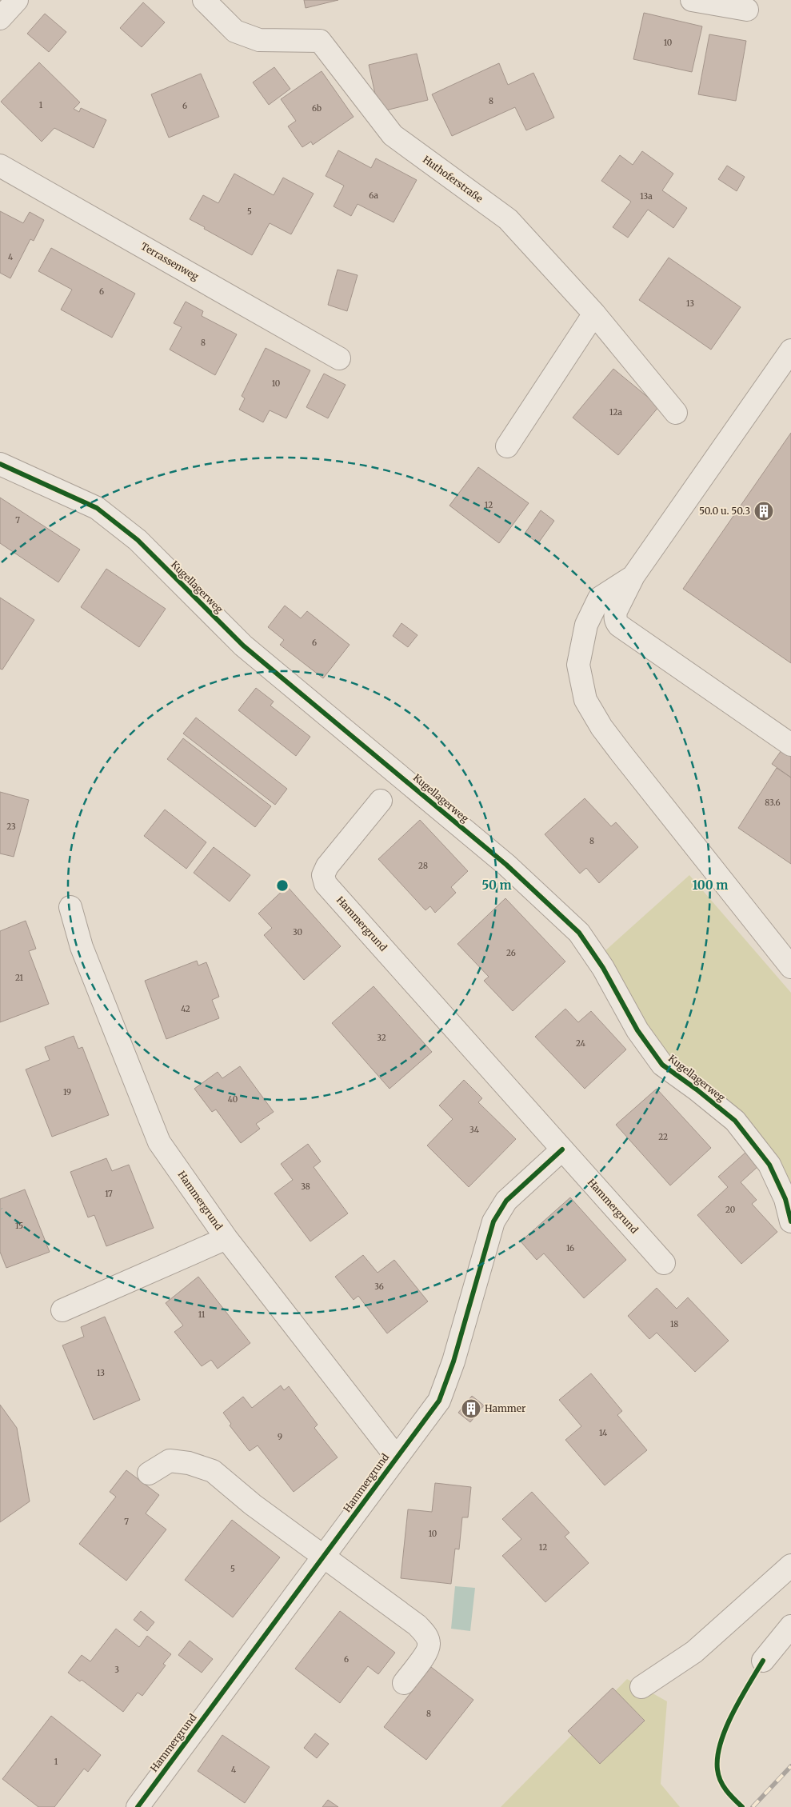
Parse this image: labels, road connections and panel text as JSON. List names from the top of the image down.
{
  "streets": {
    "street": [
      "Huthoferstraße",
      "Terrassenweg",
      "Kugellagerweg",
      "Hammergrund"
    ]
  },
  "places": {
    "building": ["50.0 u. 50.3", "Hammer"]
  },
  "house_numbers": [
    "10",
    "8",
    "1",
    "6",
    "6b",
    "6a",
    "13a",
    "5",
    "4",
    "6",
    "13",
    "8",
    "10",
    "12a",
    "12",
    "7",
    "6",
    "83.6",
    "23",
    "8",
    "28",
    "30",
    "26",
    "21",
    "42",
    "32",
    "24",
    "19",
    "40",
    "34",
    "22",
    "38",
    "17",
    "20",
    "15",
    "16",
    "36",
    "11",
    "18",
    "13",
    "14",
    "9",
    "7",
    "10",
    "12",
    "5",
    "6",
    "3",
    "8",
    "1",
    "4"
  ],
  "rings": ["50 m", "100 m"]
}
